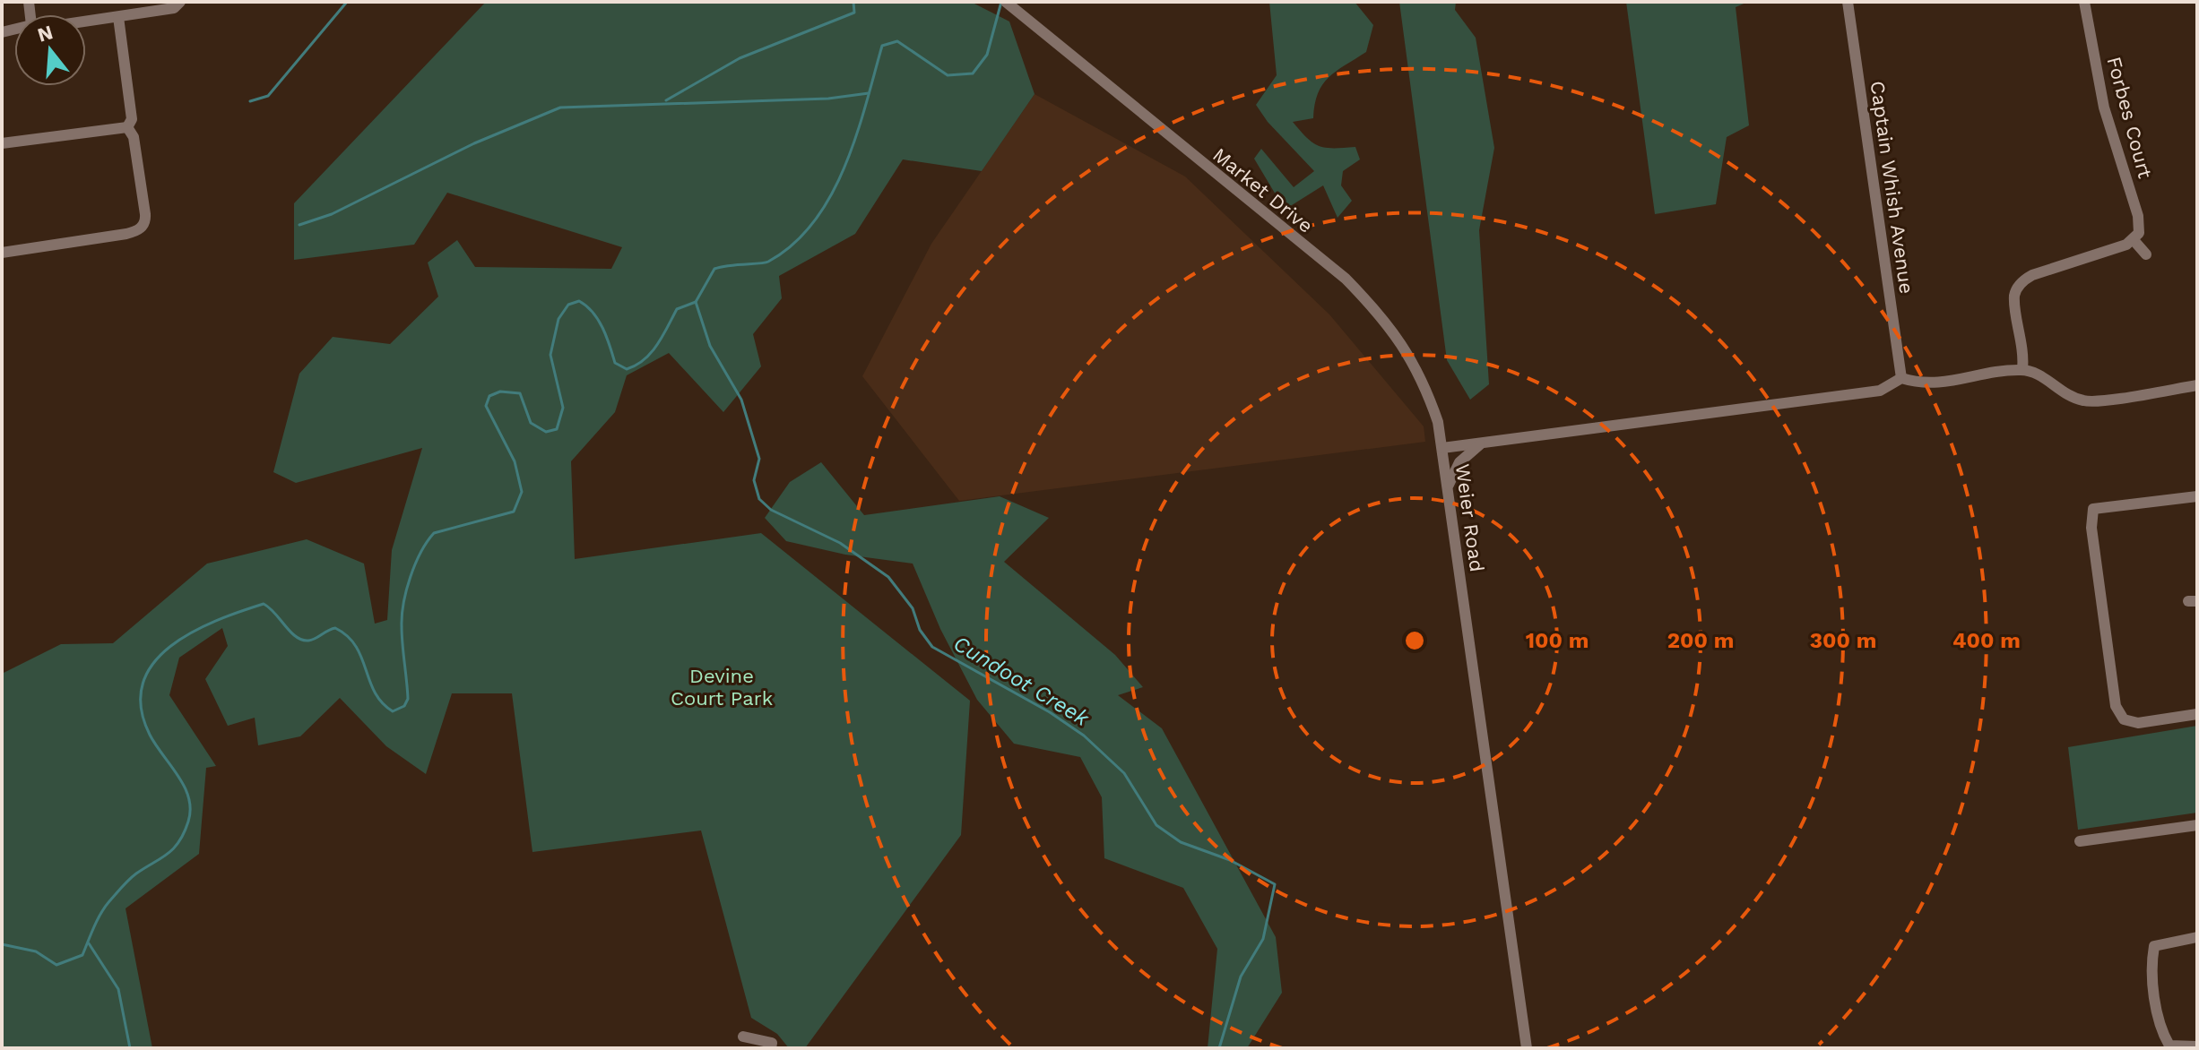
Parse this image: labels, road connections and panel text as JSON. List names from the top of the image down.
{
  "streets": {
    "street": [
      "Forbes Court",
      "Captain Whish Avenue",
      "Market Drive",
      "Weier Road"
    ]
  },
  "crossings": [
    ["Captain Whish Avenue", "Weier Road"],
    ["Market Drive", "Weier Road"]
  ],
  "water": ["Cundoot Creek"],
  "parks": ["Devine Court Park"],
  "north": "top",
  "rings": [
    "100 m",
    "200 m",
    "300 m",
    "400 m"
  ]
}
